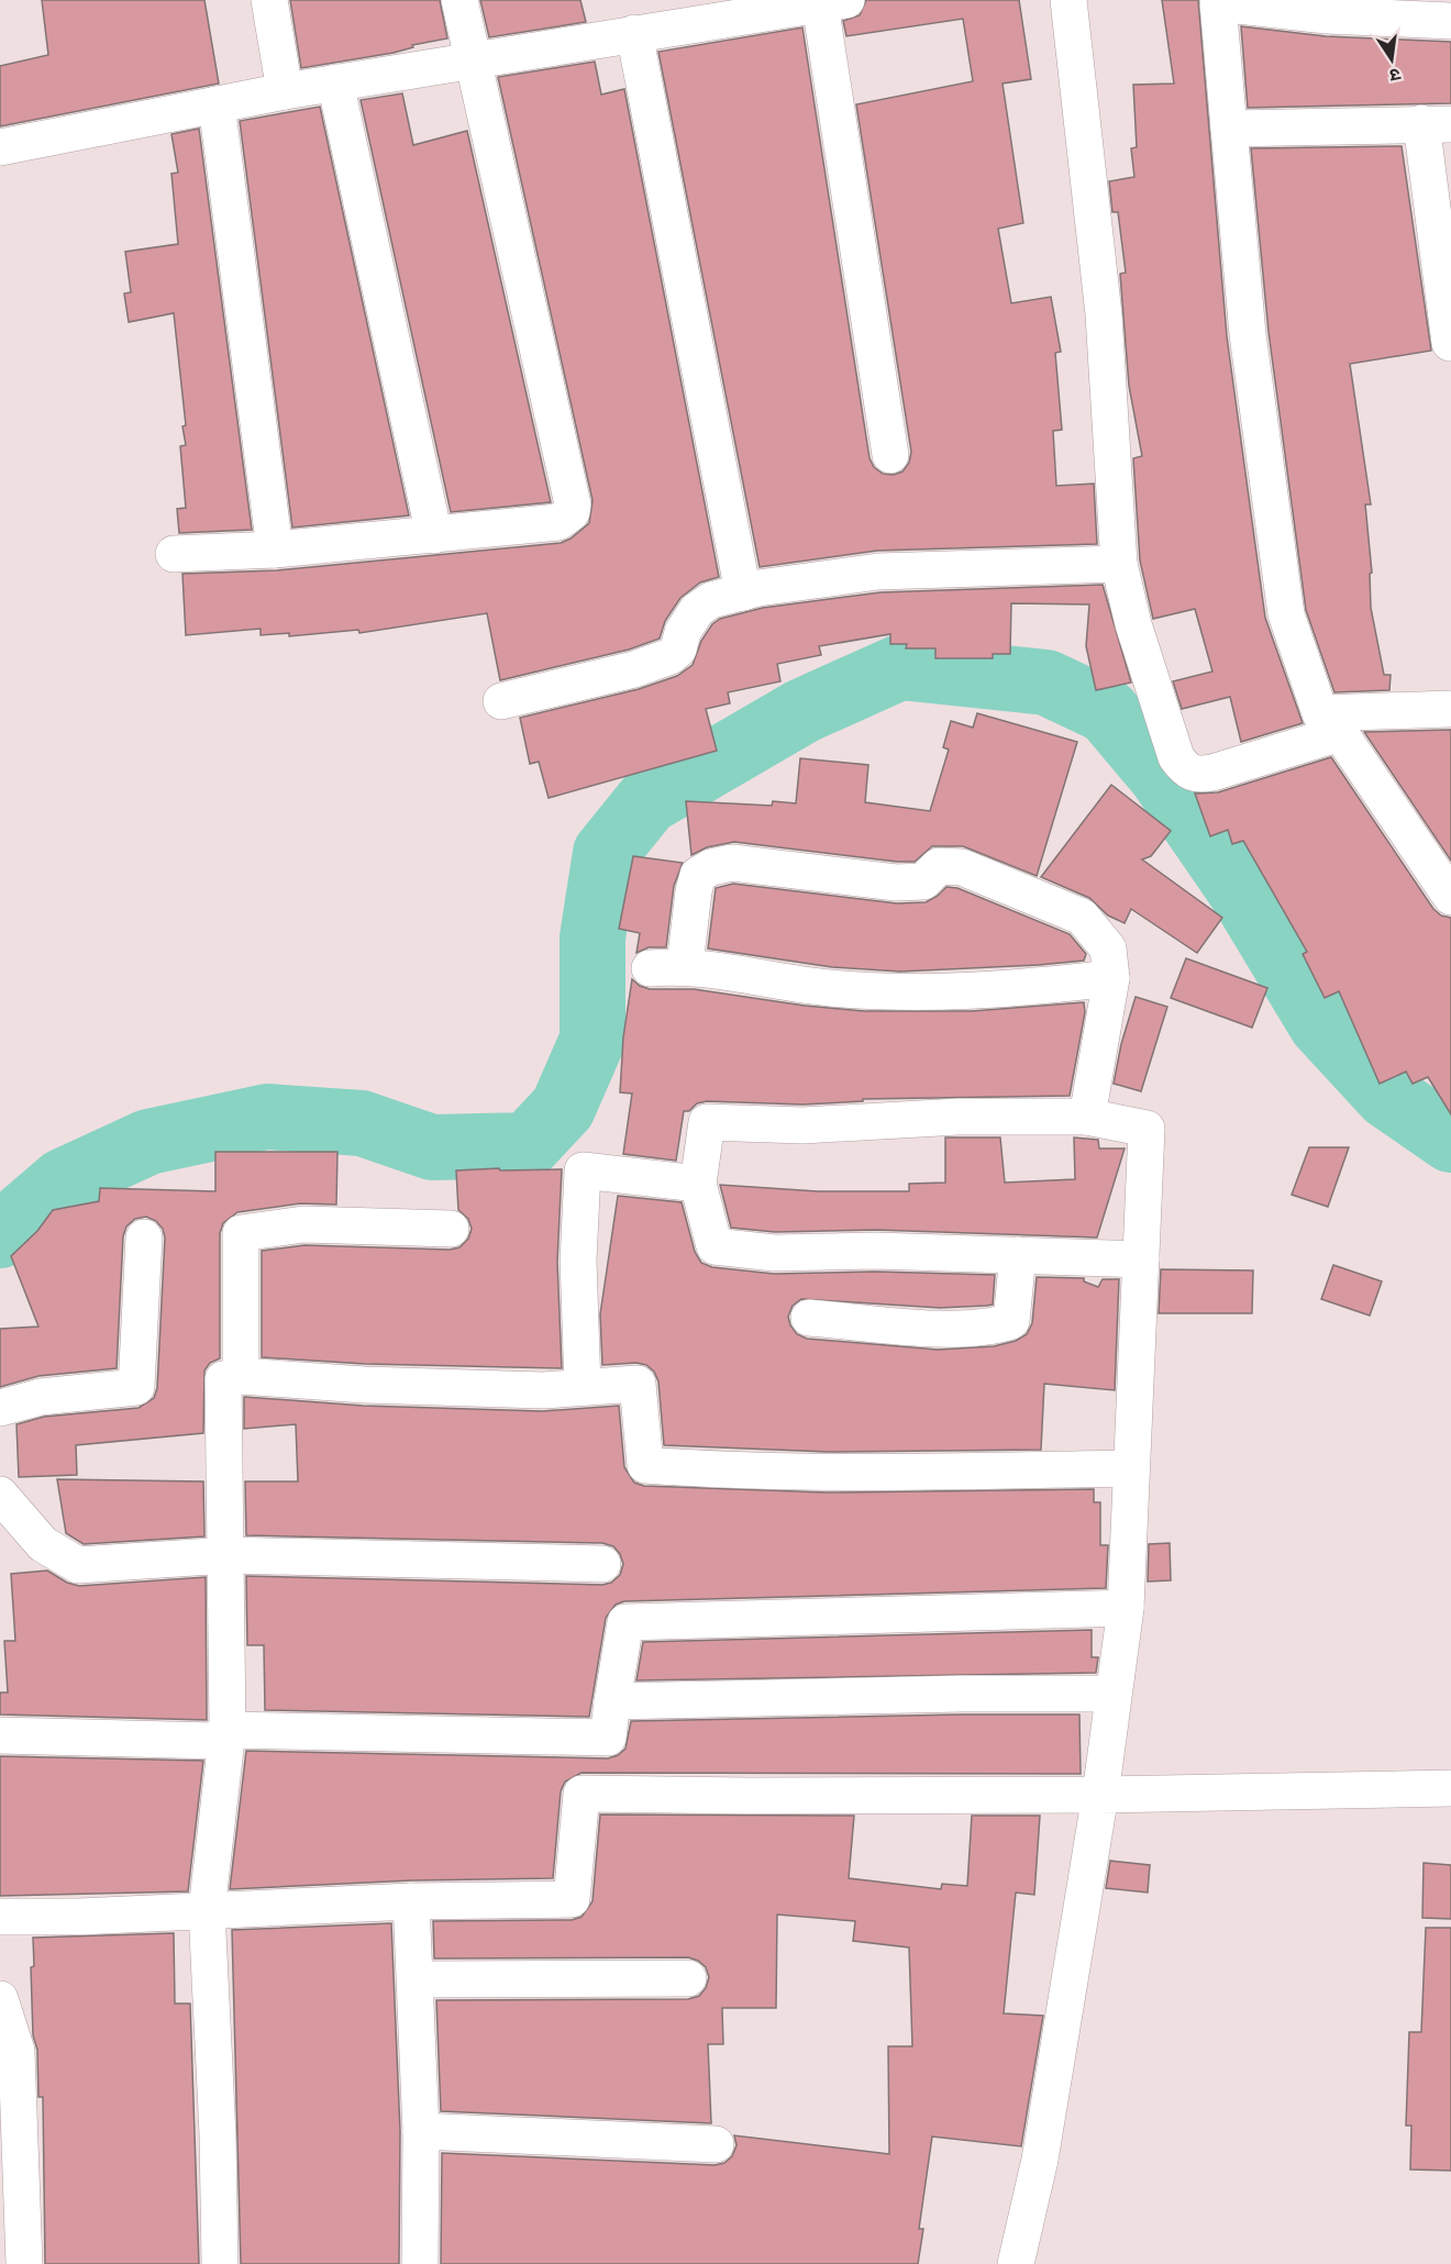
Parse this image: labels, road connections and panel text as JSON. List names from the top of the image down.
{
  "north": "bottom"
}
